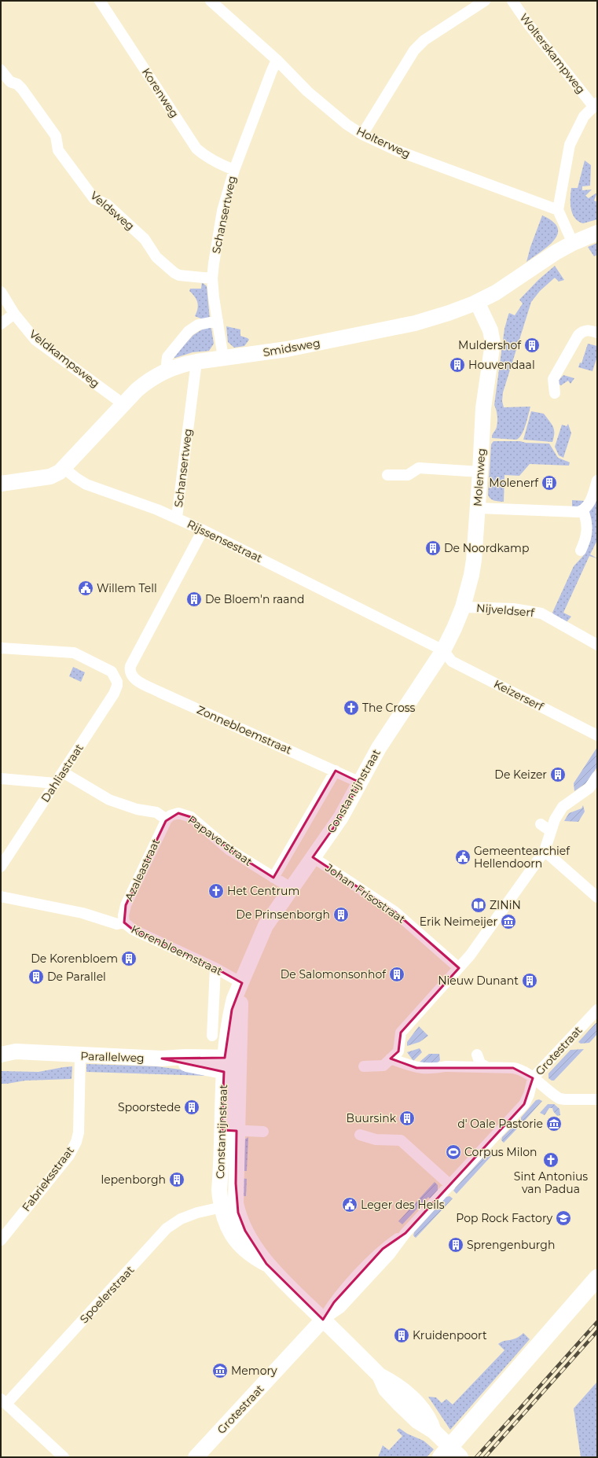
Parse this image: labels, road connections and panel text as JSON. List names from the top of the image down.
{
  "streets": {
    "street": [
      "Wolterskampweg",
      "Korenweg",
      "Holterweg",
      "Veldsweg",
      "Schansertweg",
      "Smidsweg",
      "Veldkampsweg",
      "Molenweg",
      "Rijssensestraat",
      "Nijveldserf",
      "Keizerserf",
      "Zonnebloemstraat",
      "Dahliastraat",
      "Constantijnstraat",
      "Papaverstraat",
      "Azaleastraat",
      "Johan Frisostraat",
      "Korenbloemstraat",
      "Grotestraat",
      "Parallelweg",
      "Fabrieksstraat",
      "Spoelerstraat"
    ]
  },
  "crossings": [
    ["Korenweg", "Schansertweg"],
    ["Holterweg", "Schansertweg"],
    ["Veldsweg", "Schansertweg"],
    ["Schansertweg", "Smidsweg"],
    ["Schansertweg", "Rijssensestraat"],
    ["Smidsweg", "Veldkampsweg"],
    ["Smidsweg", "Molenweg"],
    ["Smidsweg", "Rijssensestraat"],
    ["Molenweg", "Rijssensestraat"],
    ["Molenweg", "Nijveldserf"],
    ["Molenweg", "Keizerserf"],
    ["Molenweg", "Constantijnstraat"],
    ["Rijssensestraat", "Keizerserf"],
    ["Rijssensestraat", "Zonnebloemstraat"],
    ["Rijssensestraat", "Constantijnstraat"],
    ["Keizerserf", "Constantijnstraat"],
    ["Zonnebloemstraat", "Constantijnstraat"],
    ["Constantijnstraat", "Papaverstraat"],
    ["Constantijnstraat", "Johan Frisostraat"],
    ["Constantijnstraat", "Korenbloemstraat"],
    ["Constantijnstraat", "Grotestraat"],
    ["Constantijnstraat", "Parallelweg"],
    ["Constantijnstraat", "Spoelerstraat"],
    ["Papaverstraat", "Azaleastraat"],
    ["Azaleastraat", "Korenbloemstraat"],
    ["Parallelweg", "Fabrieksstraat"]
  ],
  "places": {
    "building": [
      "Muldershof",
      "Houvendaal",
      "Molenerf",
      "De Noordkamp",
      "De Bloem'n raand",
      "De Keizer",
      "De Prinsenborgh",
      "De Korenbloem",
      "De Salomonsonhof",
      "De Parallel",
      "Nieuw Dunant",
      "Spoorstede",
      "Buursink",
      "Iepenborgh",
      "Sprengenburgh",
      "Kruidenpoort"
    ],
    "public building": ["Willem Tell", "Gemeentearchief Hellendoorn", "Leger des Heils"],
    "church": ["The Cross", "Het Centrum", "Sint Antonius van Padua"],
    "library": ["ZINiN"],
    "museum": ["Erik Neimeijer", "d' Oale Pastorie", "Memory"],
    "sports": ["Corpus Milon"],
    "school or university": ["Pop Rock Factory"]
  }
}
